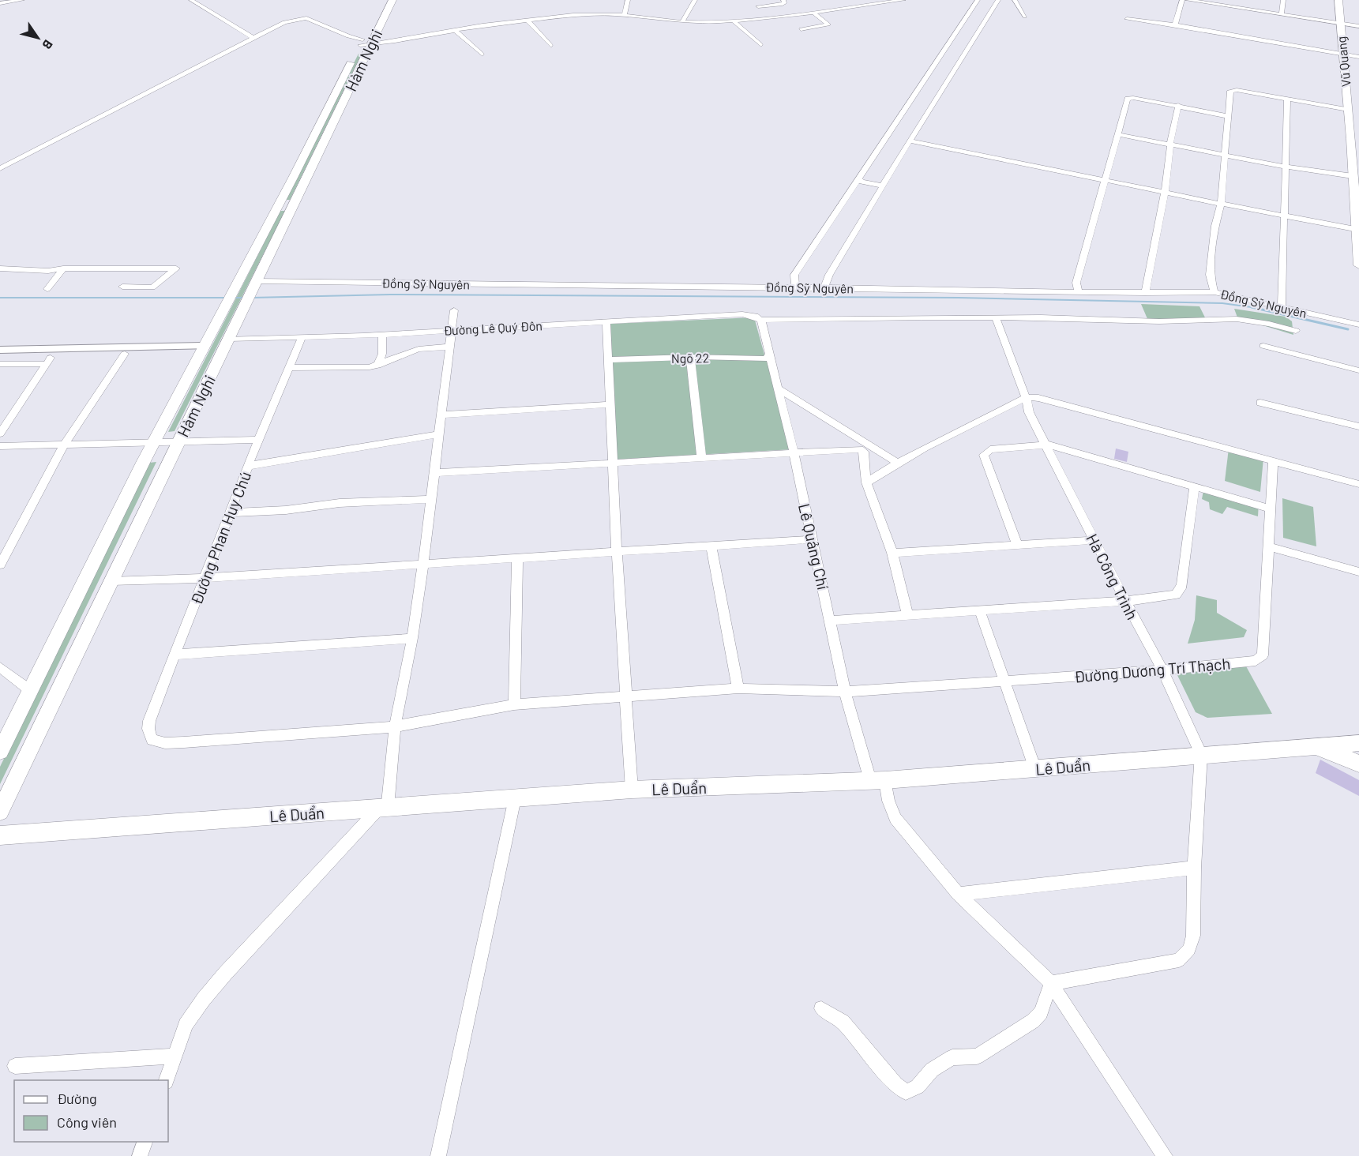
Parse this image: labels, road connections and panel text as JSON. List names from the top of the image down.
{
  "streets": {
    "main road": ["Hàm Nghi", "Vũ Quang", "Lê Duẩn"],
    "street": [
      "Đồng Sỹ Nguyên",
      "Đường Lê Quý Đôn",
      "Ngõ 22",
      "Đường Phan Huy Chú",
      "Lê Quảng Chí",
      "Hà Công Trình",
      "Đường Dương Trí Thạch"
    ]
  },
  "crossings": [
    ["Hàm Nghi", "Đồng Sỹ Nguyên"],
    ["Hàm Nghi", "Đường Lê Quý Đôn"],
    ["Đường Lê Quý Đôn", "Đường Phan Huy Chú"],
    ["Đường Lê Quý Đôn", "Lê Quảng Chí"],
    ["Đường Lê Quý Đôn", "Hà Công Trình"],
    ["Ngõ 22", "Lê Quảng Chí"],
    ["Đường Phan Huy Chú", "Đường Dương Trí Thạch"],
    ["Lê Quảng Chí", "Đường Dương Trí Thạch"],
    ["Lê Quảng Chí", "Lê Duẩn"],
    ["Hà Công Trình", "Đường Dương Trí Thạch"],
    ["Hà Công Trình", "Lê Duẩn"]
  ],
  "legend": ["Đường", "Công viên"],
  "north": "bottom right"
}
